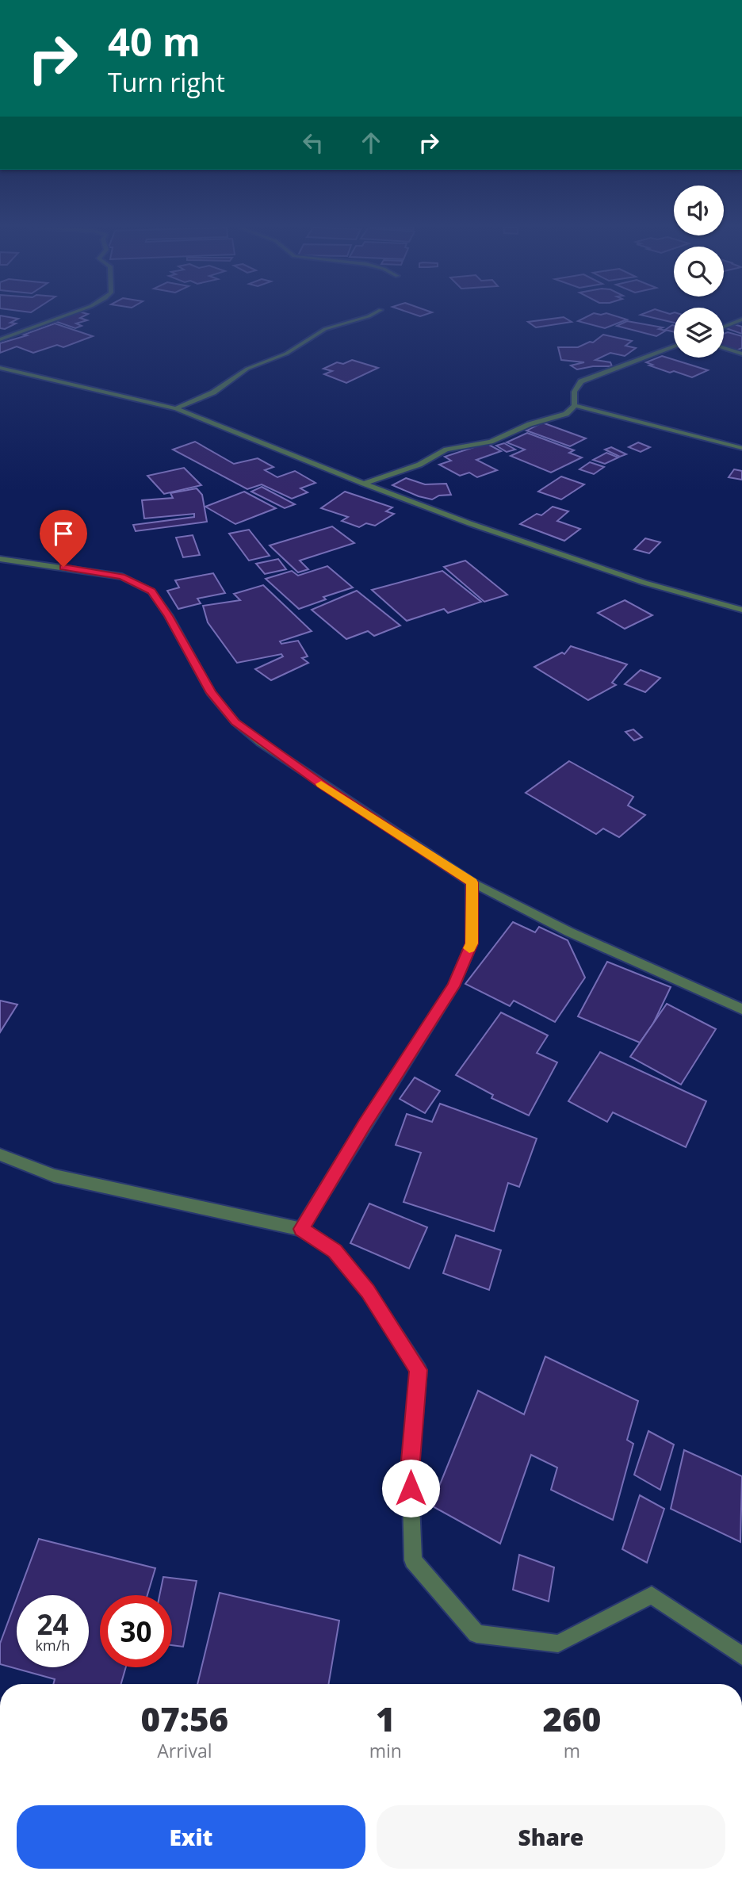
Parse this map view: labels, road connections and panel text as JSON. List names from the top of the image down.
{
  "page": {
    "turn": ["40 m", "Turn right"],
    "speed": "24 km/h",
    "limit": "30",
    "eta": [
      "07:56",
      "Arrival",
      "1",
      "min",
      "260",
      "m"
    ],
    "buttons": ["Exit", "Share"]
  }
}
